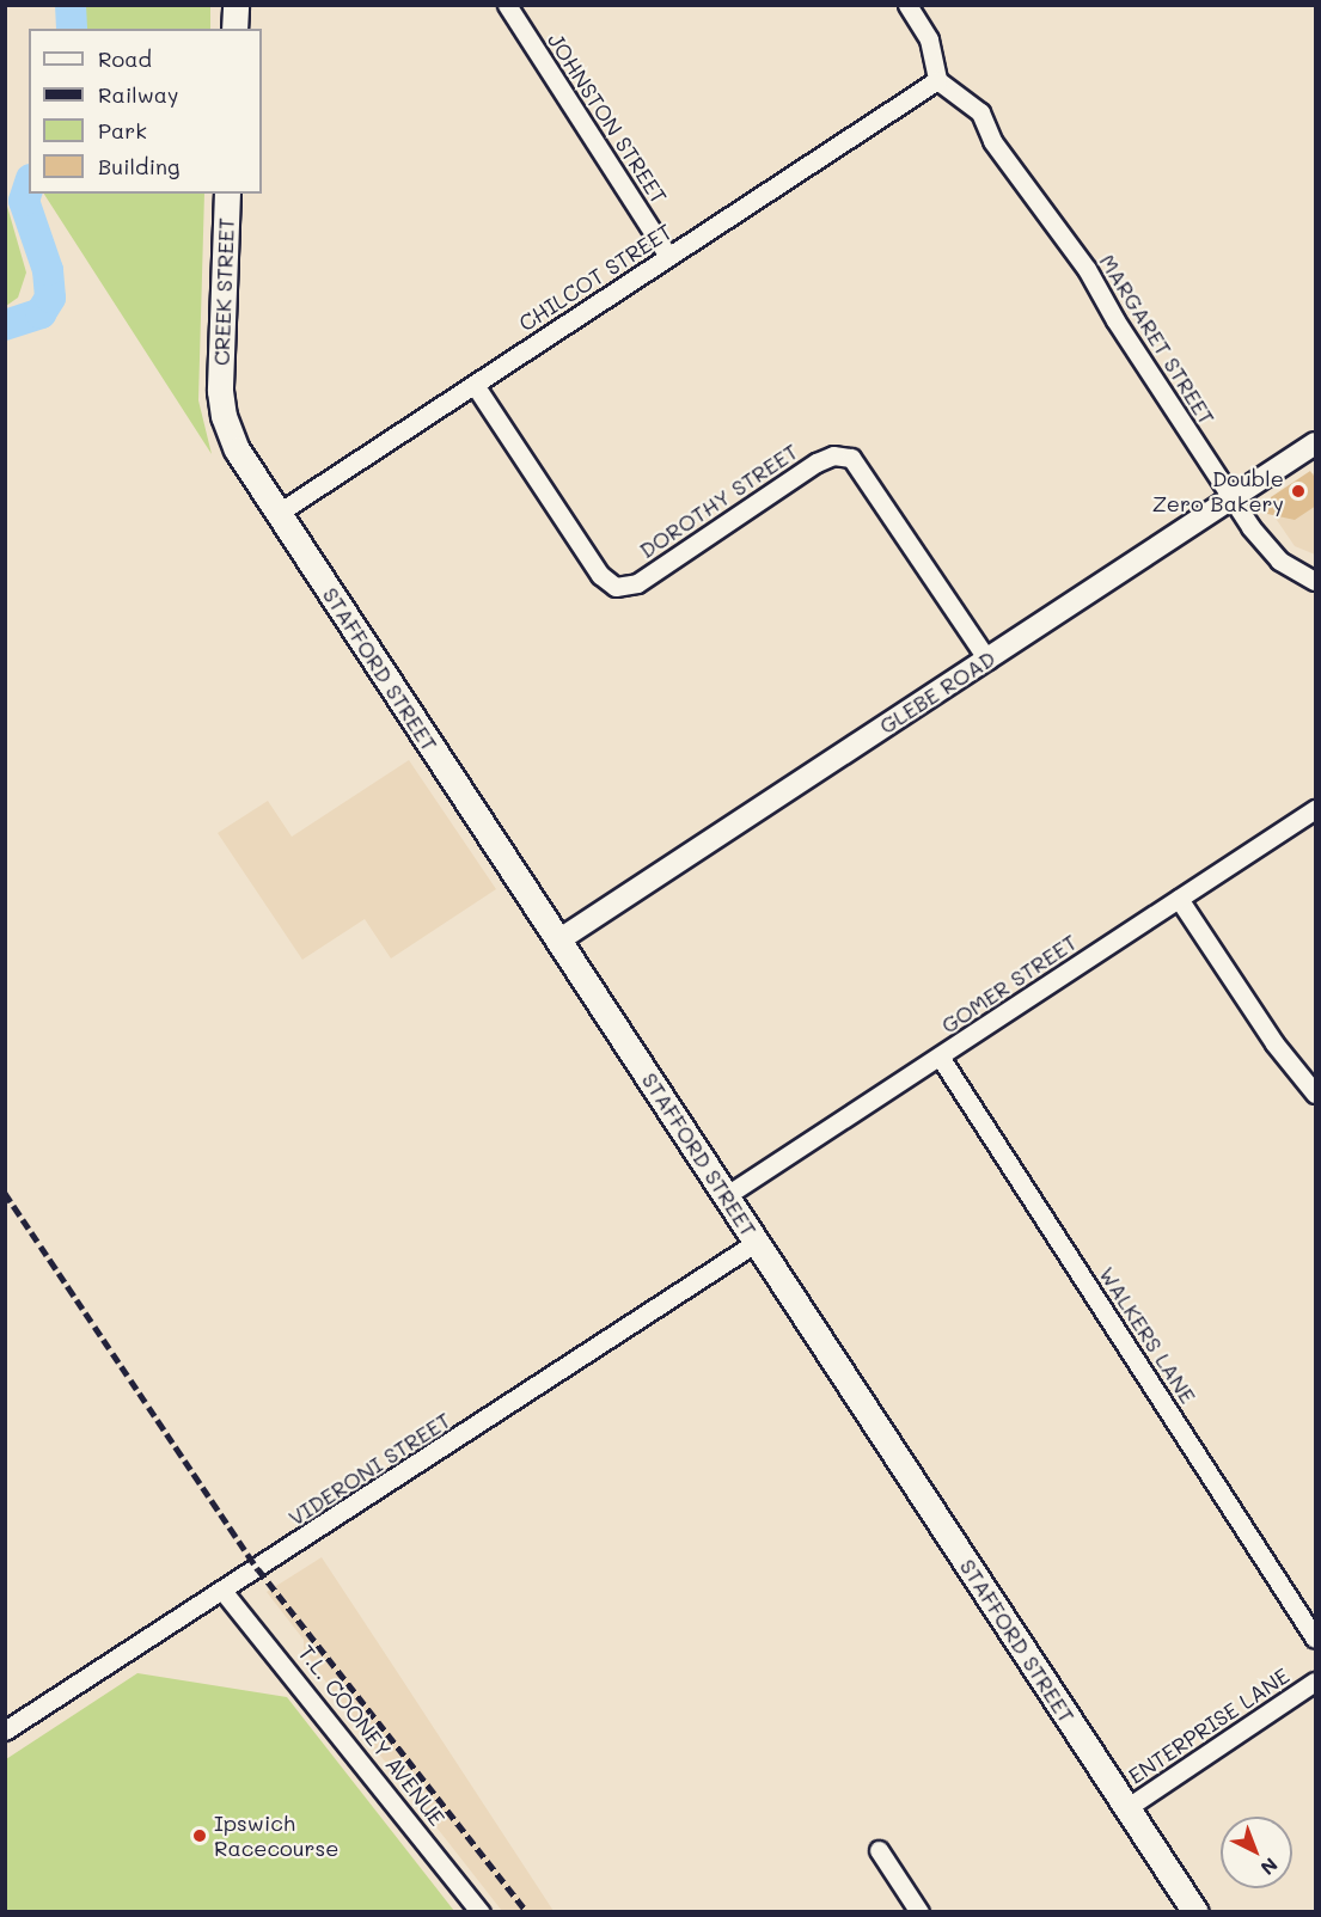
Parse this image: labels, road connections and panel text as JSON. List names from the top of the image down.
{
  "streets": {
    "main road": ["CREEK STREET", "STAFFORD STREET"],
    "street": [
      "JOHNSTON STREET",
      "CHILCOT STREET",
      "MARGARET STREET",
      "DOROTHY STREET",
      "GLEBE ROAD",
      "GOMER STREET",
      "WALKERS LANE",
      "VIDERONI STREET",
      "ENTERPRISE LANE",
      "T.L. COONEY AVENUE"
    ]
  },
  "crossings": [
    ["JOHNSTON STREET", "CHILCOT STREET"],
    ["CHILCOT STREET", "MARGARET STREET"],
    ["CHILCOT STREET", "DOROTHY STREET"],
    ["CHILCOT STREET", "STAFFORD STREET"],
    ["CREEK STREET", "STAFFORD STREET"],
    ["MARGARET STREET", "GLEBE ROAD"],
    ["DOROTHY STREET", "GLEBE ROAD"],
    ["STAFFORD STREET", "GLEBE ROAD"],
    ["STAFFORD STREET", "GOMER STREET"],
    ["STAFFORD STREET", "VIDERONI STREET"],
    ["STAFFORD STREET", "ENTERPRISE LANE"],
    ["GOMER STREET", "WALKERS LANE"],
    ["VIDERONI STREET", "T.L. COONEY AVENUE"]
  ],
  "places": ["Double Zero Bakery", "Ipswich Racecourse"],
  "legend": [
    "Road",
    "Railway",
    "Park",
    "Building"
  ],
  "north": "bottom right"
}
